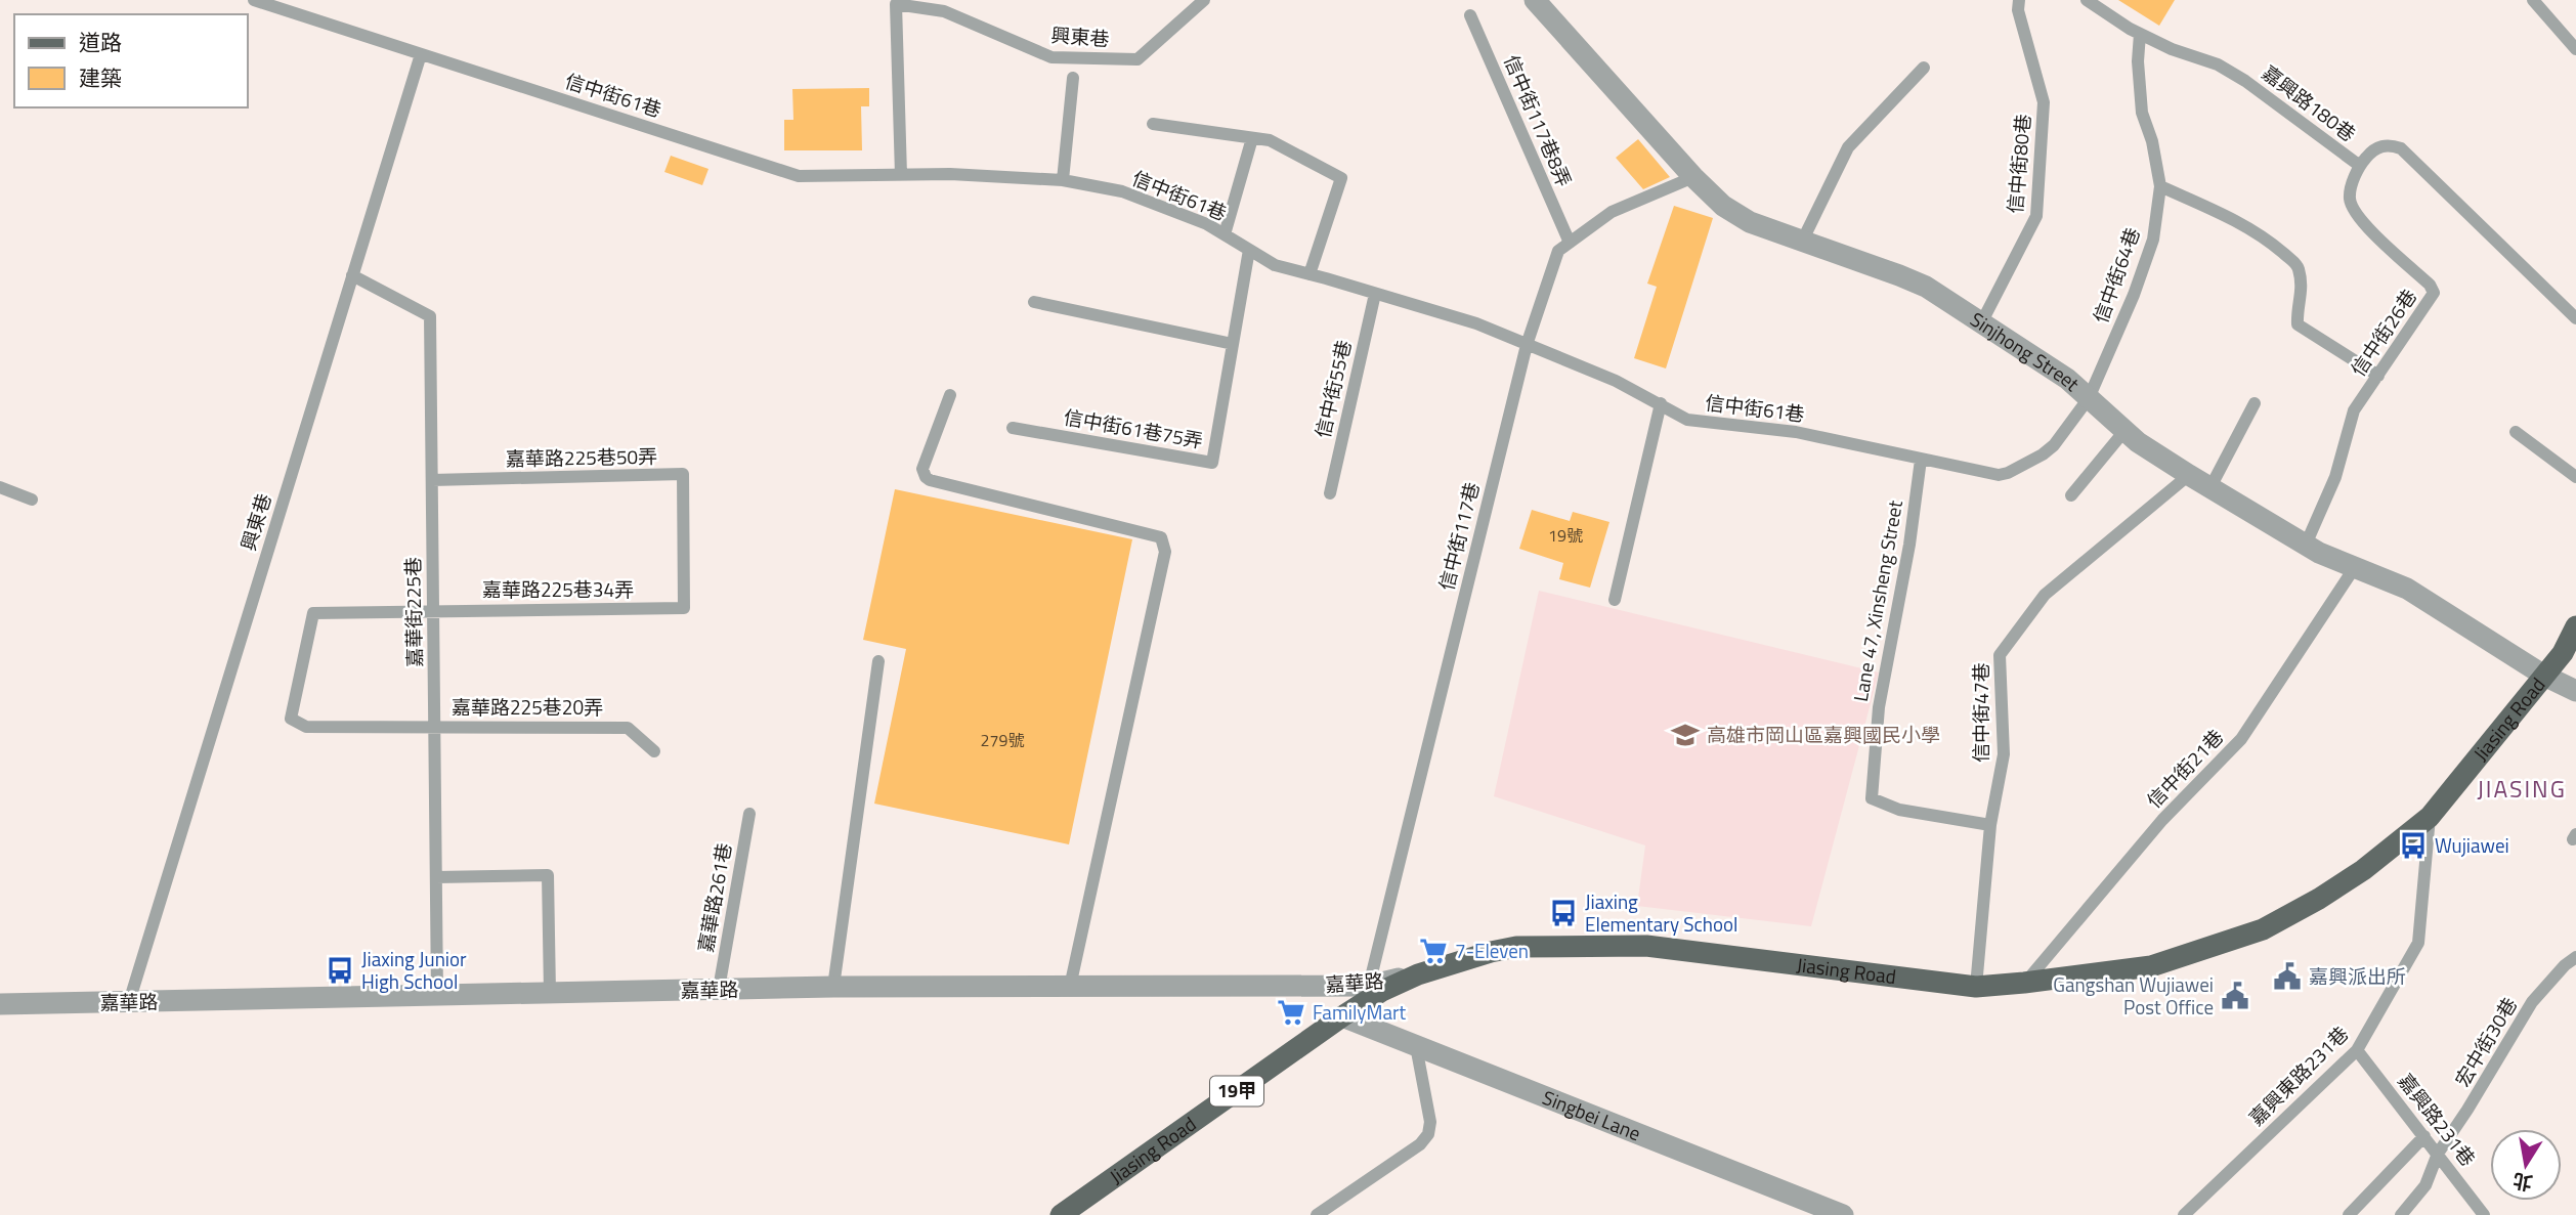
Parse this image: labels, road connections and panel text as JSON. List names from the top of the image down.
{
  "streets": {
    "main road": ["Jiasing Road", "19甲"],
    "street": ["Sinjhong Street", "嘉華路", "Singbei Lane"],
    "lane": [
      "興東巷",
      "信中街61巷",
      "嘉興路180巷",
      "信中街117巷8弄",
      "信中街80巷",
      "信中街64巷",
      "信中街26巷",
      "信中街55巷",
      "信中街61巷75弄",
      "嘉華路225巷50弄",
      "信中街117巷",
      "嘉華路225巷34弄",
      "Lane 47, Xinsheng Street",
      "嘉華街225巷",
      "嘉華路225巷20弄",
      "信中街47巷",
      "信中街21巷",
      "嘉華路261巷",
      "宏中街30巷",
      "嘉興東路231巷",
      "嘉興路231巷"
    ]
  },
  "crossings": [
    ["興東巷", "信中街61巷"],
    ["興東巷", "嘉華街225巷"],
    ["興東巷", "嘉華路"],
    ["信中街61巷", "信中街64巷"],
    ["信中街61巷", "Sinjhong Street"],
    ["信中街61巷", "信中街55巷"],
    ["信中街61巷", "信中街61巷75弄"],
    ["信中街61巷", "信中街117巷"],
    ["信中街61巷", "Lane 47, Xinsheng Street"],
    ["嘉興路180巷", "信中街64巷"],
    ["嘉興路180巷", "信中街26巷"],
    ["信中街117巷8弄", "信中街117巷"],
    ["信中街80巷", "Sinjhong Street"],
    ["信中街64巷", "Sinjhong Street"],
    ["信中街26巷", "Sinjhong Street"],
    ["Sinjhong Street", "信中街117巷"],
    ["Sinjhong Street", "信中街47巷"],
    ["Sinjhong Street", "Jiasing Road"],
    ["Sinjhong Street", "信中街21巷"],
    ["嘉華路225巷50弄", "嘉華路225巷34弄"],
    ["嘉華路225巷50弄", "嘉華街225巷"],
    ["信中街117巷", "嘉華路"],
    ["嘉華路225巷34弄", "嘉華街225巷"],
    ["嘉華路225巷34弄", "嘉華路225巷20弄"],
    ["Lane 47, Xinsheng Street", "信中街47巷"],
    ["嘉華街225巷", "嘉華路225巷20弄"],
    ["嘉華街225巷", "嘉華路"],
    ["信中街47巷", "Jiasing Road"],
    ["Jiasing Road", "信中街21巷"],
    ["Jiasing Road", "嘉華路"],
    ["Jiasing Road", "嘉興東路231巷"],
    ["Jiasing Road", "Singbei Lane"],
    ["嘉華路261巷", "嘉華路"],
    ["宏中街30巷", "嘉興路231巷"],
    ["嘉興東路231巷", "嘉興路231巷"]
  ],
  "districts": ["JIASING"],
  "places": {
    "school or university": ["高雄市岡山區嘉興國民小學"],
    "bus stop": ["Wujiawei", "Jiaxing Elementary School", "Jiaxing Junior High School"],
    "supermarket": ["7-Eleven", "FamilyMart"],
    "public building": ["嘉興派出所", "Gangshan Wujiawei Post Office"]
  },
  "house_numbers": ["19號", "279號"],
  "legend": ["道路", "建築"],
  "north": "bottom"
}
